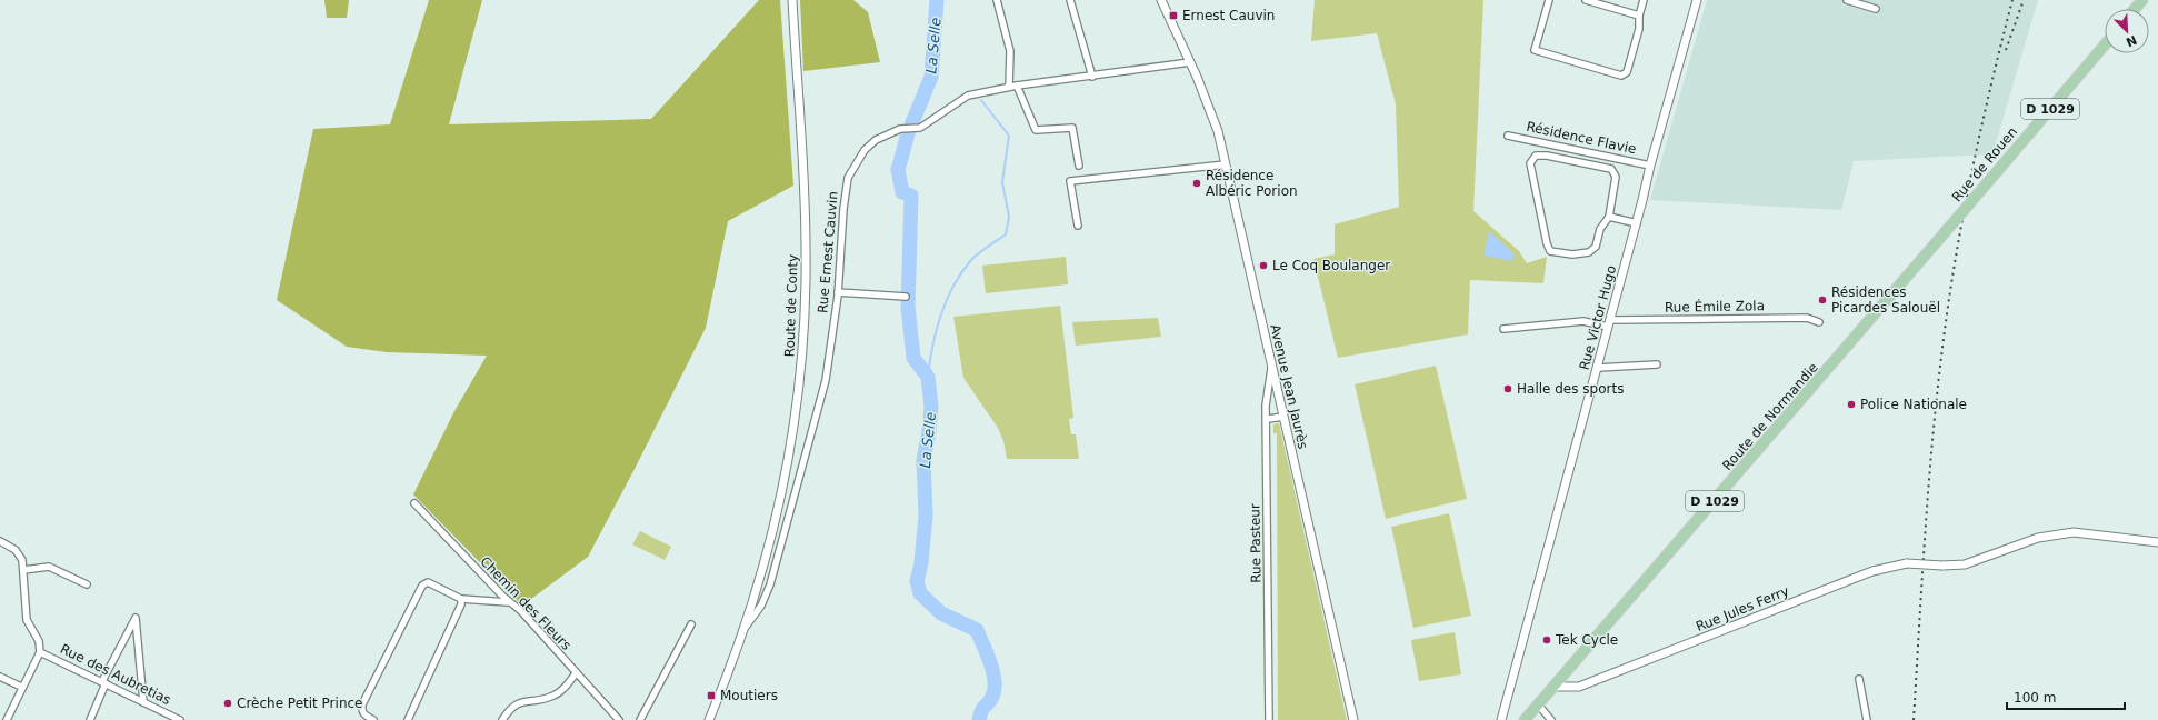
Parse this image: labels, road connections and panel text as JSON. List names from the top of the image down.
{
  "streets": {
    "main road": ["D 1029", "Rue de Rouen", "Route de Normandie"],
    "street": [
      "Résidence Flavie",
      "Rue Ernest Cauvin",
      "Route de Conty",
      "Rue Émile Zola",
      "Rue Victor Hugo",
      "Avenue Jean Jaurès",
      "Rue Pasteur",
      "Chemin des Fleurs",
      "Rue Jules Ferry",
      "Rue des Aubretias"
    ]
  },
  "crossings": [
    ["Résidence Flavie", "Rue Victor Hugo"],
    ["Rue de Rouen", "Route de Normandie"],
    ["Rue Ernest Cauvin", "Route de Conty"],
    ["Rue Ernest Cauvin", "Avenue Jean Jaurès"],
    ["Rue Émile Zola", "Rue Victor Hugo"],
    ["Avenue Jean Jaurès", "Rue Pasteur"],
    ["Route de Normandie", "Rue Jules Ferry"]
  ],
  "water": ["La Selle"],
  "places": {
    "transit": ["Ernest Cauvin", "Moutiers"],
    "other": [
      "Résidence Albéric Porion",
      "Le Coq Boulanger",
      "Résidences Picardes Salouël",
      "Halle des sports",
      "Police Nationale",
      "Tek Cycle",
      "Crèche Petit Prince"
    ]
  },
  "scale_bar": "100 m",
  "north": "bottom right"
}
